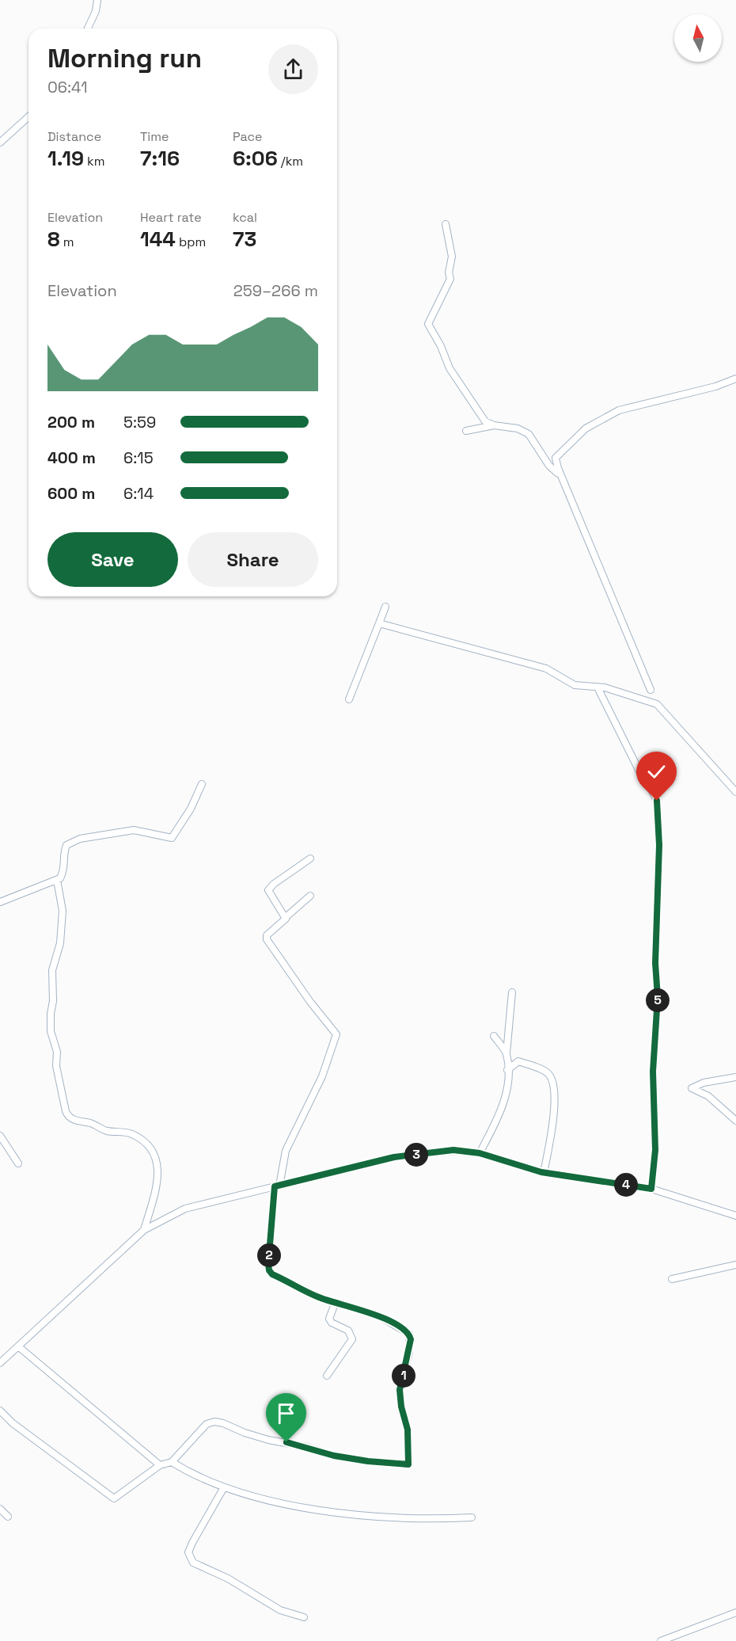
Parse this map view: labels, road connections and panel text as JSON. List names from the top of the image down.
{
  "north": "top",
  "page": {
    "heading": ["Morning run", "06:41"],
    "stats": [
      ["Distance", "1.19 km"],
      ["Time", "7:16"],
      ["Pace", "6:06 /km"],
      ["Elevation", "8 m"],
      ["Heart rate", "144 bpm"],
      ["kcal", "73"]
    ],
    "chart": ["Elevation", "259–266 m"],
    "list": [
      {
        "name": "200 m",
        "note": "5:59"
      },
      {
        "name": "400 m",
        "note": "6:15"
      },
      {
        "name": "600 m",
        "note": "6:14"
      }
    ],
    "buttons": ["Save", "Share"],
    "pins": [
      "5",
      "3",
      "4",
      "2",
      "1"
    ]
  }
}
